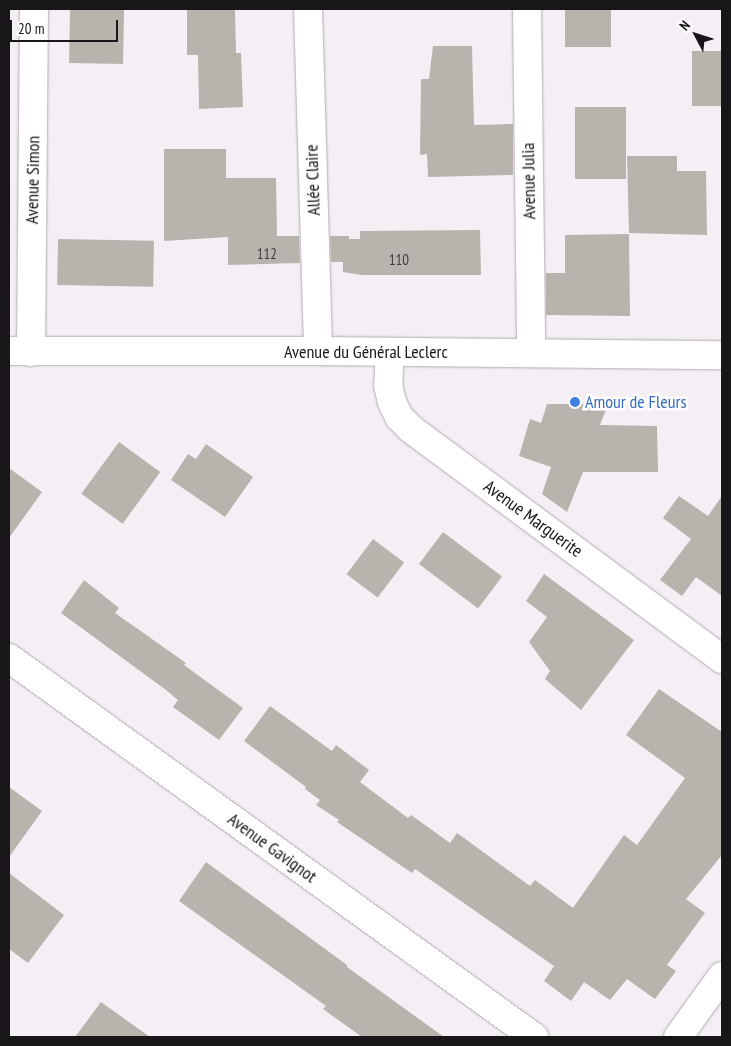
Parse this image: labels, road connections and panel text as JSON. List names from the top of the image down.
{
  "streets": {
    "street": [
      "Avenue Simon",
      "Allée Claire",
      "Avenue Julia",
      "Avenue du Général Leclerc",
      "Avenue Marguerite",
      "Avenue Gavignot"
    ]
  },
  "crossings": [
    ["Avenue Simon", "Avenue du Général Leclerc"],
    ["Allée Claire", "Avenue du Général Leclerc"],
    ["Avenue Julia", "Avenue du Général Leclerc"],
    ["Avenue du Général Leclerc", "Avenue Marguerite"]
  ],
  "places": ["Amour de Fleurs"],
  "house_numbers": ["112", "110"],
  "scale_bar": "20 m",
  "north": "top left"
}
